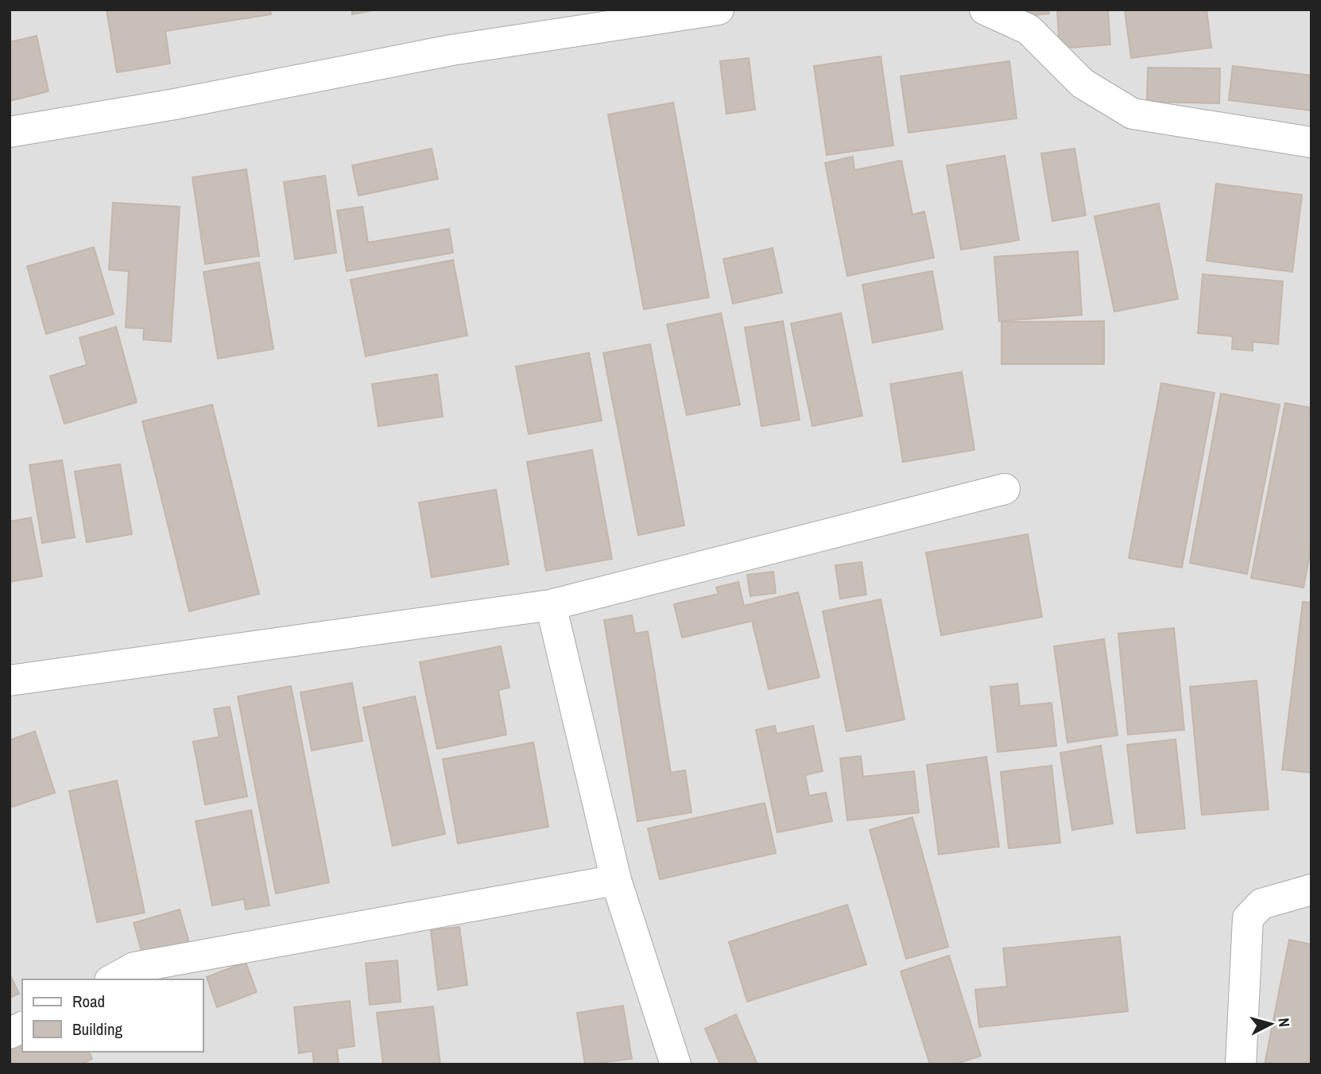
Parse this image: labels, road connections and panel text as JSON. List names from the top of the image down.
{
  "legend": ["Road", "Building"],
  "north": "right"
}
